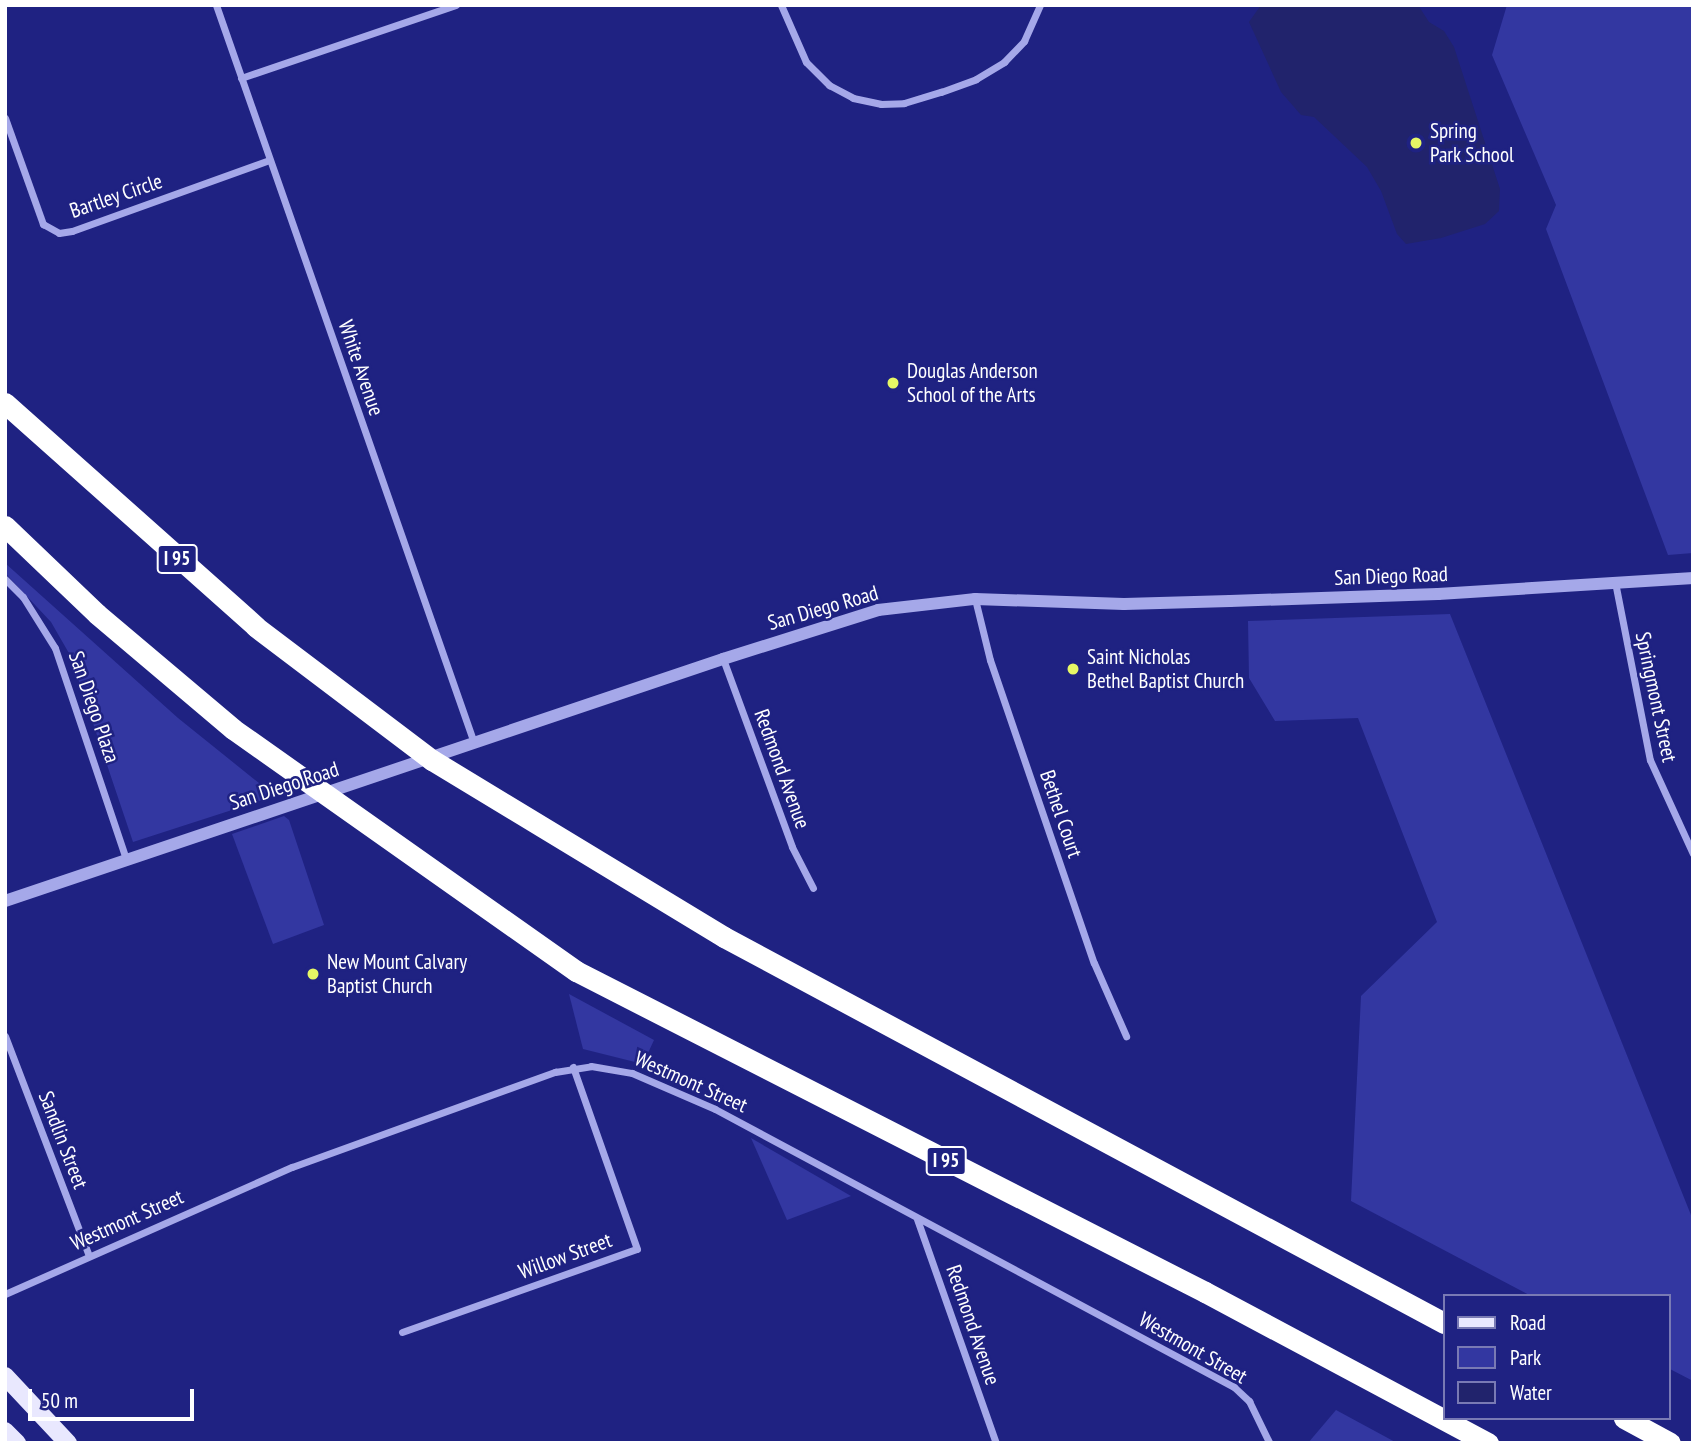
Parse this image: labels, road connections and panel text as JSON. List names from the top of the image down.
{
  "streets": {
    "highway": ["I 95"],
    "street": [
      "Bartley Circle",
      "White Avenue",
      "San Diego Road",
      "Springmont Street",
      "San Diego Plaza",
      "Redmond Avenue",
      "Bethel Court",
      "Westmont Street",
      "Sandlin Street",
      "Willow Street"
    ]
  },
  "crossings": [
    ["Bartley Circle", "White Avenue"],
    ["White Avenue", "San Diego Road"],
    ["San Diego Road", "Springmont Street"],
    ["San Diego Road", "San Diego Plaza"],
    ["San Diego Road", "Redmond Avenue"],
    ["San Diego Road", "Bethel Court"],
    ["Redmond Avenue", "Westmont Street"],
    ["Westmont Street", "Sandlin Street"],
    ["Westmont Street", "Willow Street"]
  ],
  "places": [
    "Spring Park School",
    "Douglas Anderson School of the Arts",
    "Saint Nicholas Bethel Baptist Church",
    "New Mount Calvary Baptist Church"
  ],
  "legend": ["Road", "Park", "Water"],
  "scale_bar": "50 m"
}
